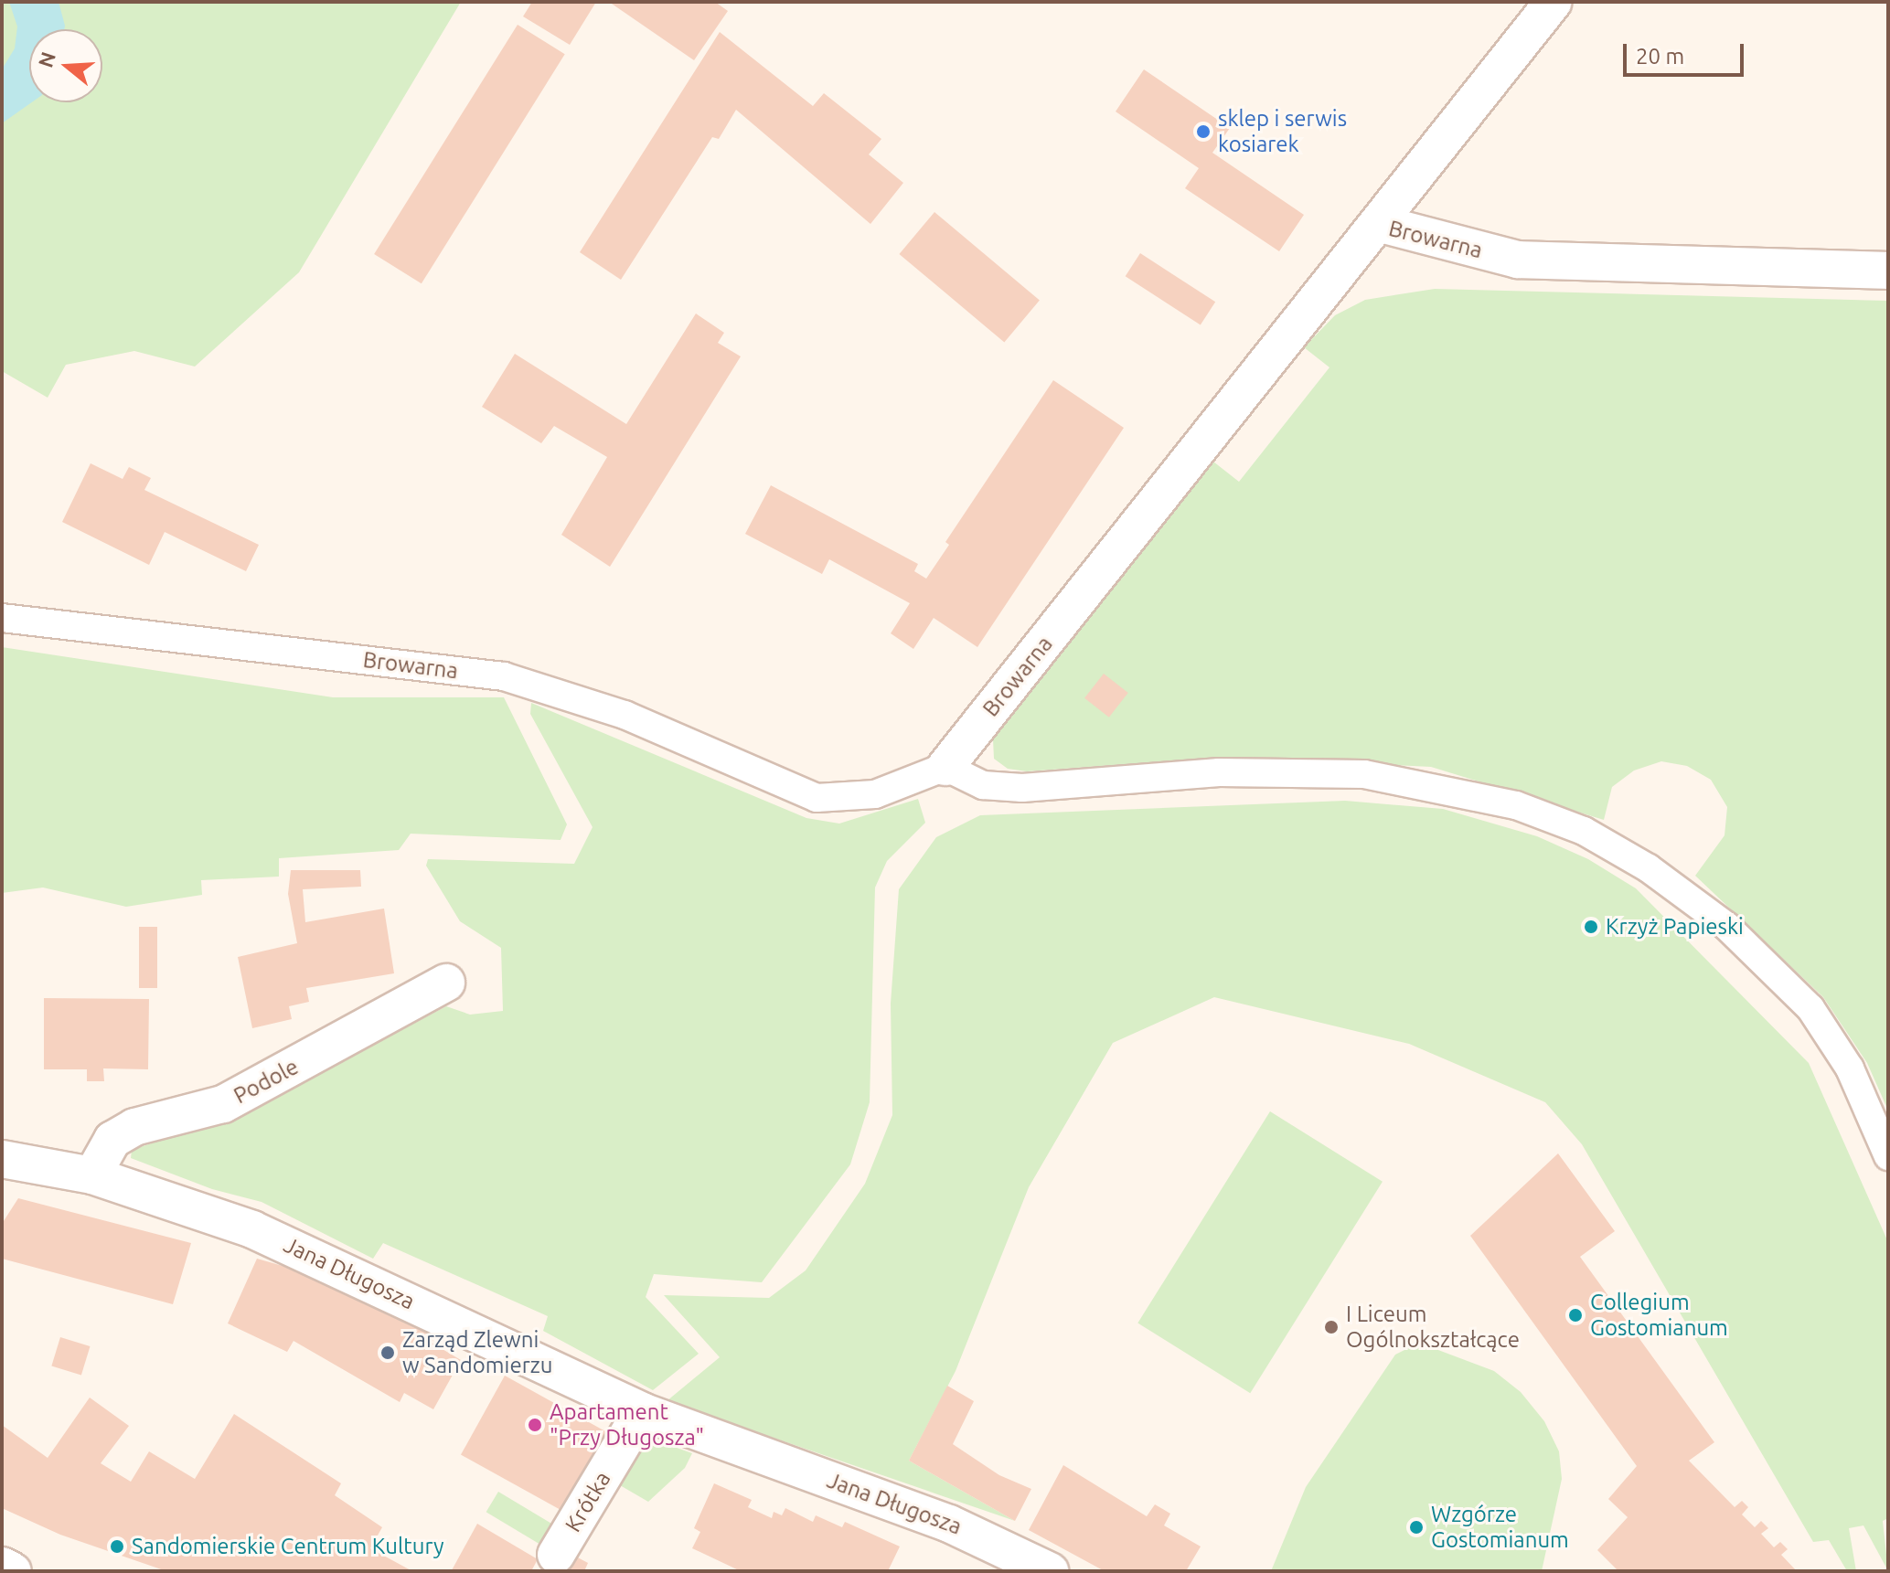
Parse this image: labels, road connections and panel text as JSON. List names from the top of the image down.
{
  "streets": {
    "street": [
      "Browarna",
      "Podole",
      "Jana Długosza",
      "Krótka"
    ]
  },
  "crossings": [
    ["Podole", "Jana Długosza"],
    ["Jana Długosza", "Krótka"]
  ],
  "places": [
    "sklep i serwis kosiarek",
    "Krzyż Papieski",
    "Collegium Gostomianum",
    "I Liceum Ogólnokształcące",
    "Zarząd Zlewni w Sandomierzu",
    "Apartament \"Przy Długosza\"",
    "Wzgórze Gostomianum",
    "Sandomierskie Centrum Kultury"
  ],
  "scale_bar": "20 m",
  "north": "left"
}
